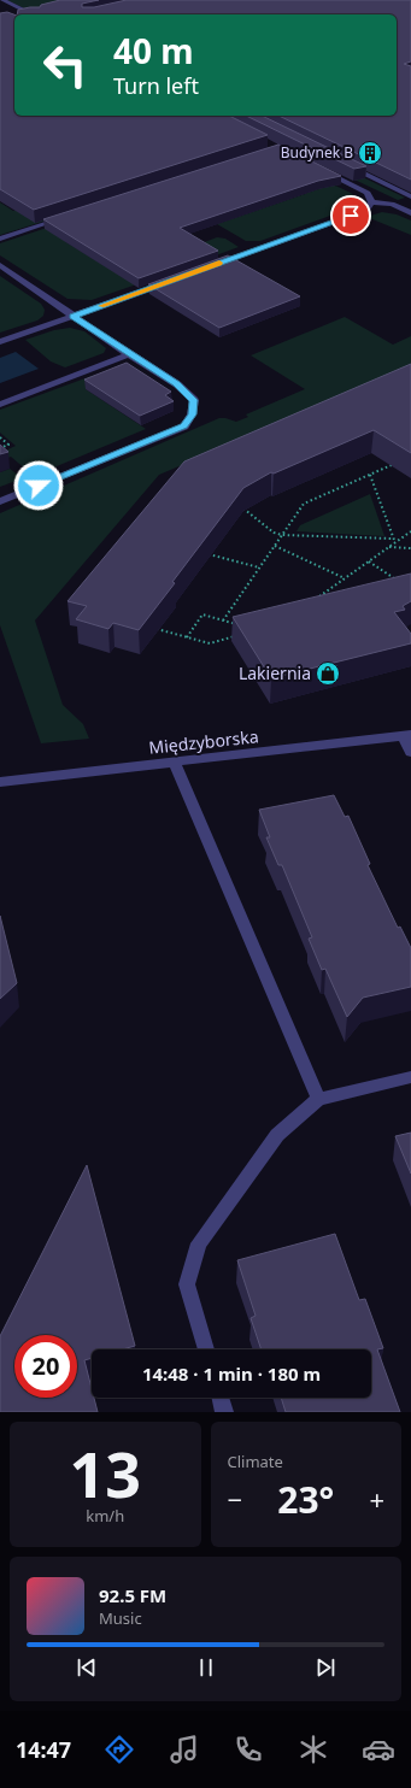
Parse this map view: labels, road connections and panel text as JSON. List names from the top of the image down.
{
  "streets": {
    "street": ["Międzyborska"]
  },
  "places": {
    "building": ["Budynek B"],
    "shop": ["Lakiernia"]
  },
  "page": {
    "turn": ["40 m", "Turn left"],
    "limit": "20",
    "trip": "14:48 · 1 min · 180 m",
    "tile": [
      ["13", "km/h"],
      "Climate"
    ],
    "heat": ["−", "23°", "+"],
    "song": ["92.5 FM", "Music"],
    "tabs": "14:47"
  }
}
